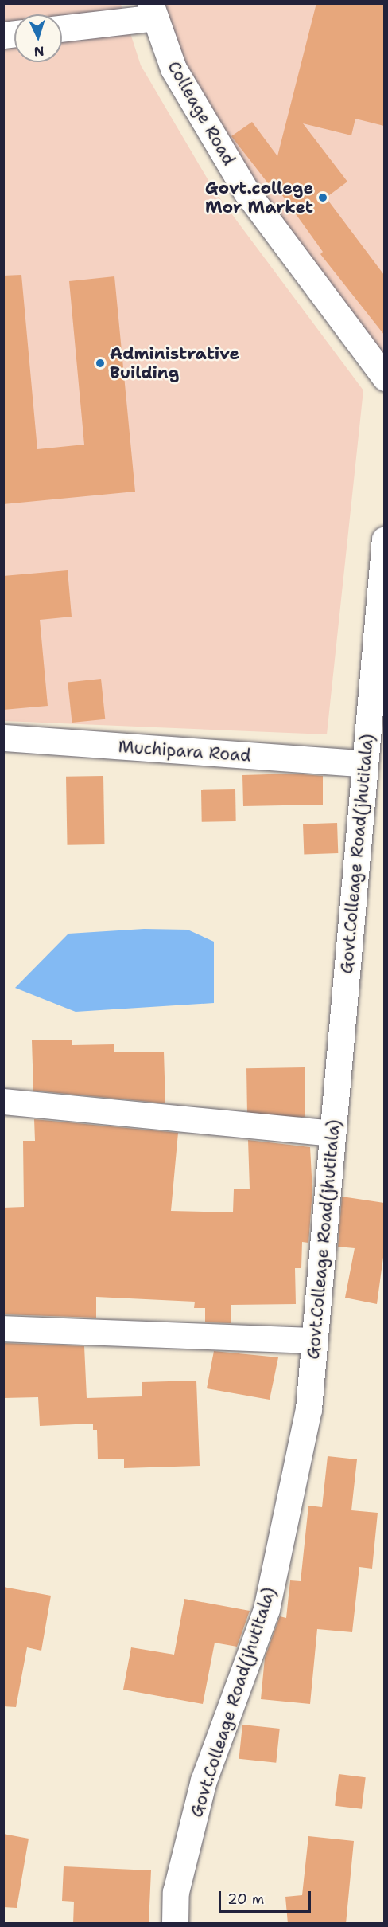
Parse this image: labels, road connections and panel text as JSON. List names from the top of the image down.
{
  "streets": {
    "street": ["Colleage Road", "Muchipara Road", "Govt.Colleage Road(jhutitala)"]
  },
  "crossings": [
    ["Muchipara Road", "Govt.Colleage Road(jhutitala)"]
  ],
  "places": ["Govt.college Mor Market", "Administrative Building"],
  "scale_bar": "20 m",
  "north": "bottom"
}
